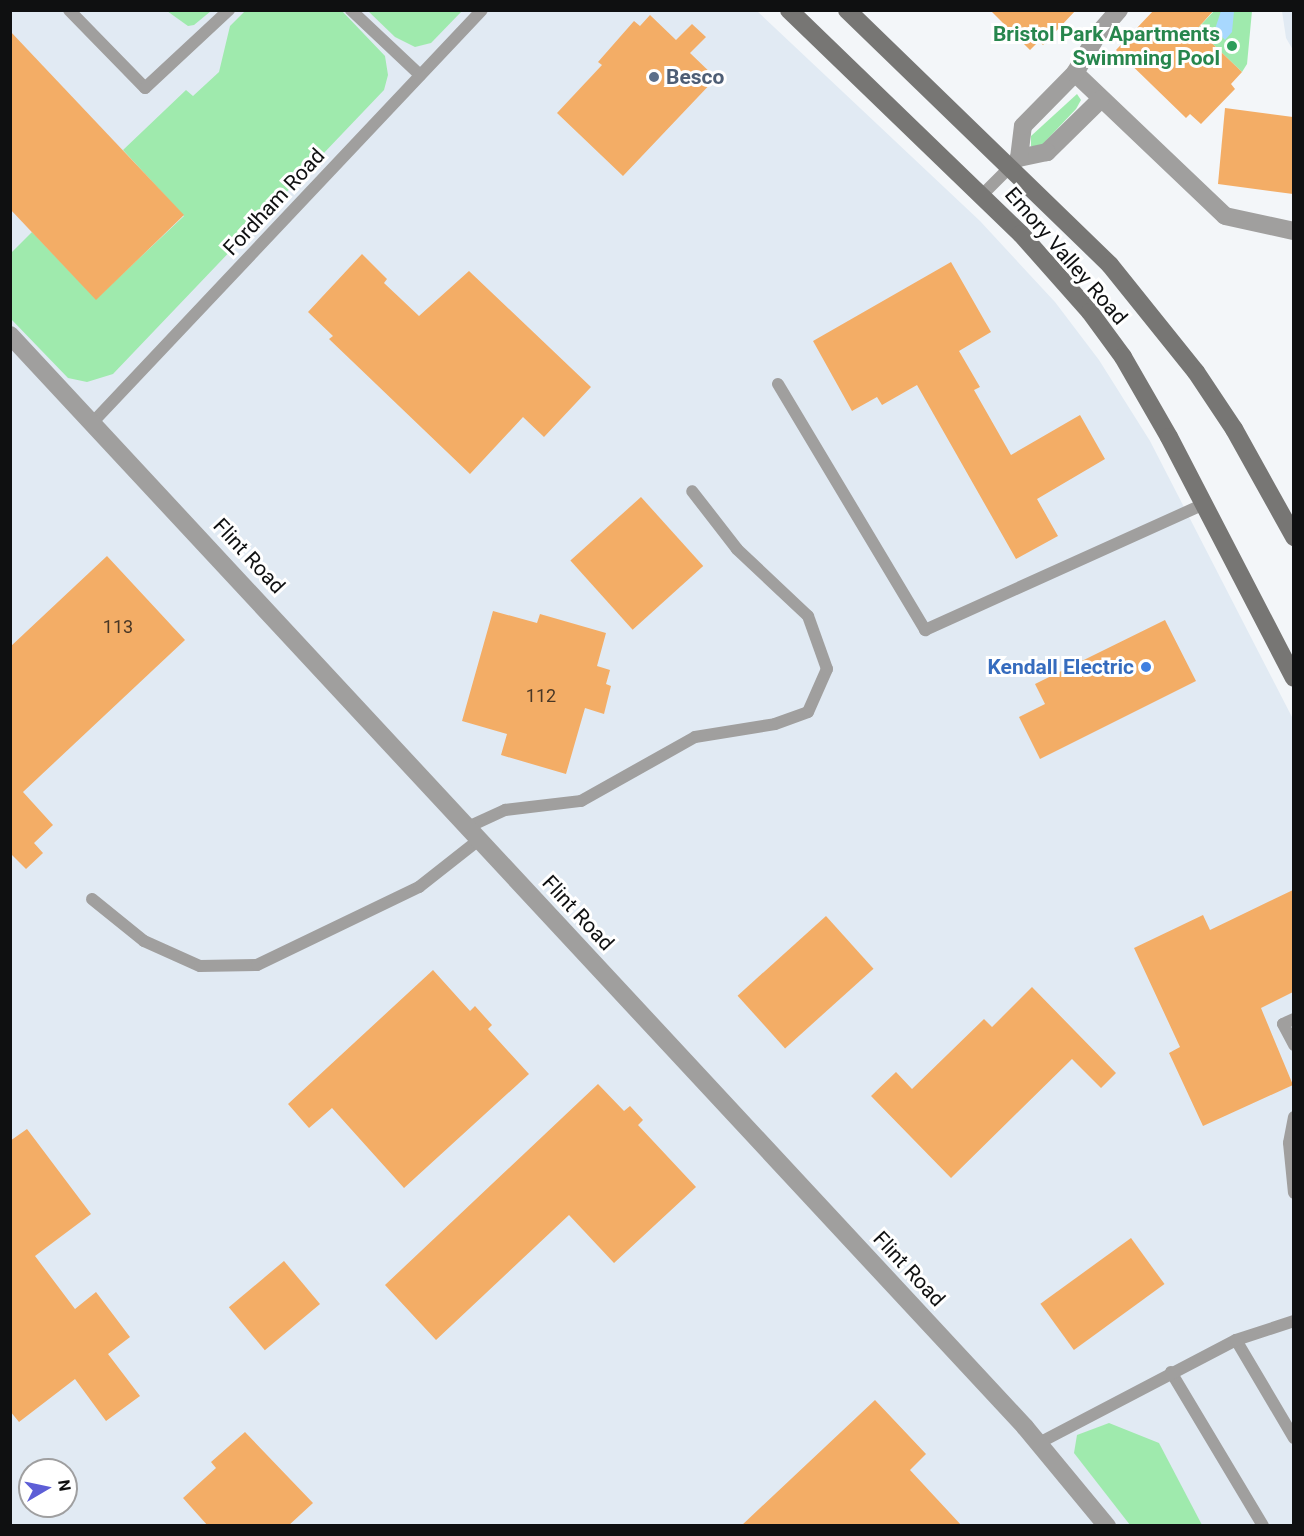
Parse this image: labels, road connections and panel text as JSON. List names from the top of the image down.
{
  "streets": {
    "main road": ["Emory Valley Road"],
    "street": ["Flint Road"],
    "lane": ["Fordham Road"]
  },
  "crossings": [
    ["Fordham Road", "Flint Road"]
  ],
  "places": ["Bristol Park Apartments Swimming Pool", "Besco", "Kendall Electric"],
  "house_numbers": ["113", "112"],
  "north": "right"
}
